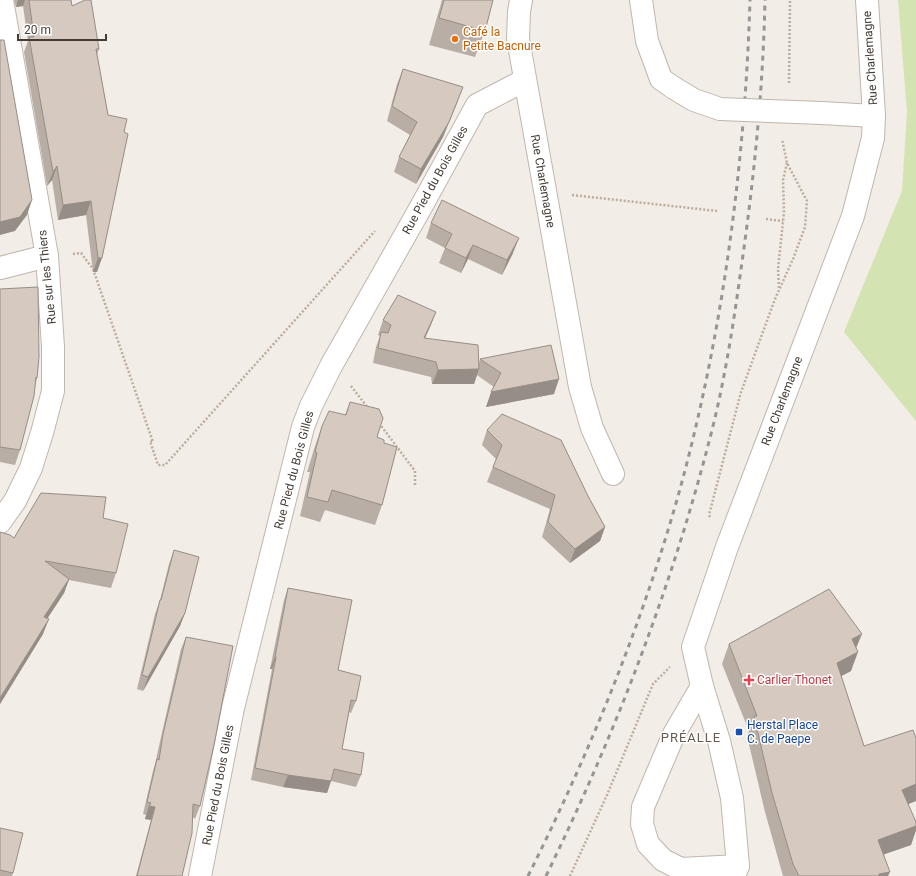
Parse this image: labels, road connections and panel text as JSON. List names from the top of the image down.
{
  "streets": {
    "street": ["Rue Charlemagne", "Rue Pied du Bois Gilles", "Rue sur les Thiers"]
  },
  "crossings": [
    ["Rue Charlemagne", "Rue Pied du Bois Gilles"]
  ],
  "districts": ["PRÉALLE"],
  "places": {
    "other": ["Café la Petite Bacnure"],
    "health": ["Carlier Thonet"],
    "transit": ["Herstal Place C. de Paepe"]
  },
  "scale_bar": "20 m"
}
